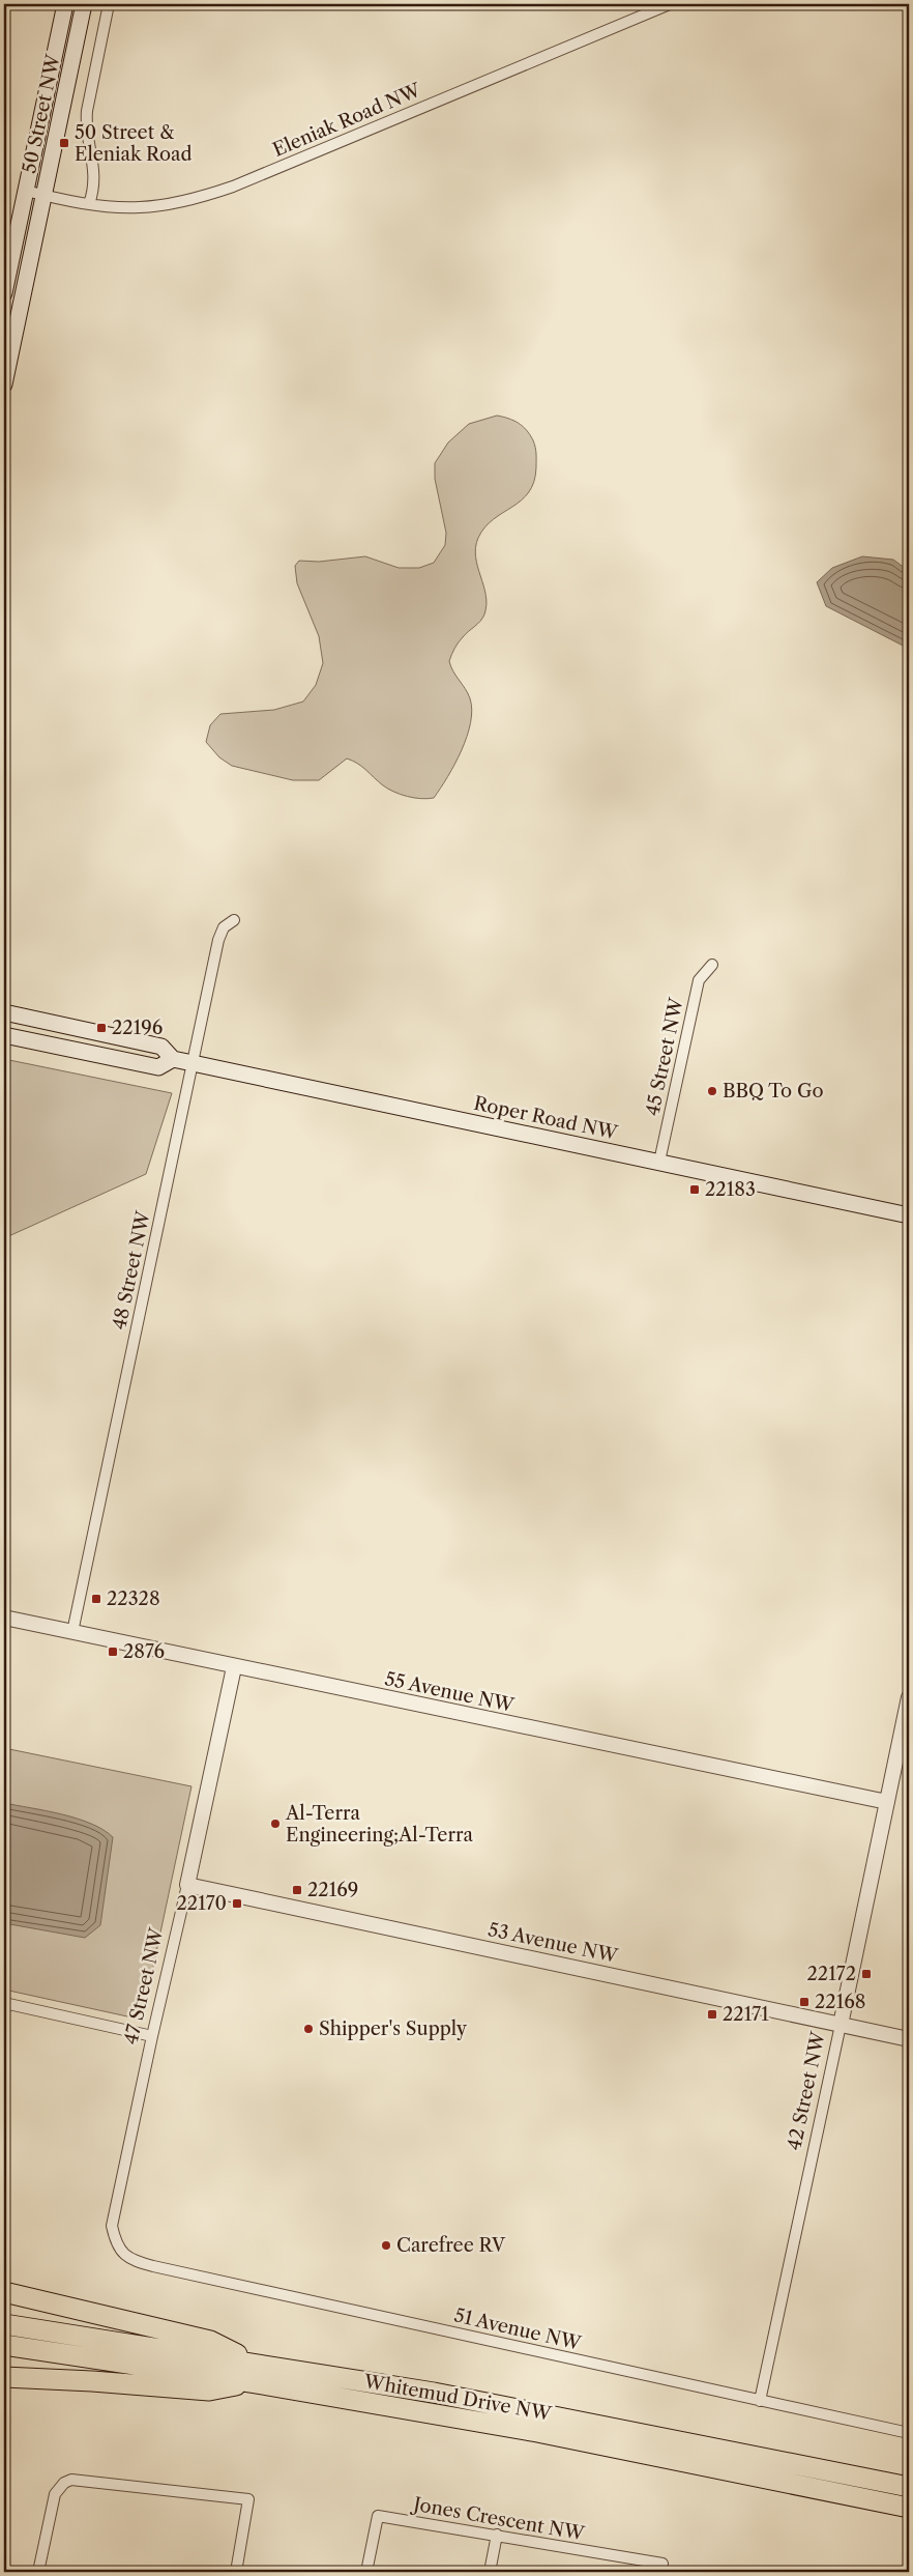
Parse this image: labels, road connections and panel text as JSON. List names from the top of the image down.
{
  "streets": {
    "highway": ["Whitemud Drive NW"],
    "main road": ["50 Street NW", "Roper Road NW"],
    "street": [
      "Eleniak Road NW",
      "45 Street NW",
      "48 Street NW",
      "55 Avenue NW",
      "53 Avenue NW",
      "47 Street NW",
      "42 Street NW",
      "51 Avenue NW",
      "Jones Crescent NW"
    ]
  },
  "crossings": [
    ["50 Street NW", "Eleniak Road NW"],
    ["45 Street NW", "Roper Road NW"],
    ["Roper Road NW", "48 Street NW"],
    ["48 Street NW", "55 Avenue NW"],
    ["55 Avenue NW", "47 Street NW"],
    ["55 Avenue NW", "42 Street NW"],
    ["53 Avenue NW", "47 Street NW"],
    ["53 Avenue NW", "42 Street NW"],
    ["47 Street NW", "51 Avenue NW"],
    ["42 Street NW", "51 Avenue NW"]
  ],
  "places": {
    "transit": [
      "50 Street & Eleniak Road",
      "22196",
      "22183",
      "22328",
      "2876",
      "22169",
      "22170",
      "22172",
      "22168",
      "22171"
    ],
    "other": [
      "BBQ To Go",
      "Al-Terra Engineering;Al-Terra",
      "Shipper's Supply",
      "Carefree RV"
    ]
  }
}
